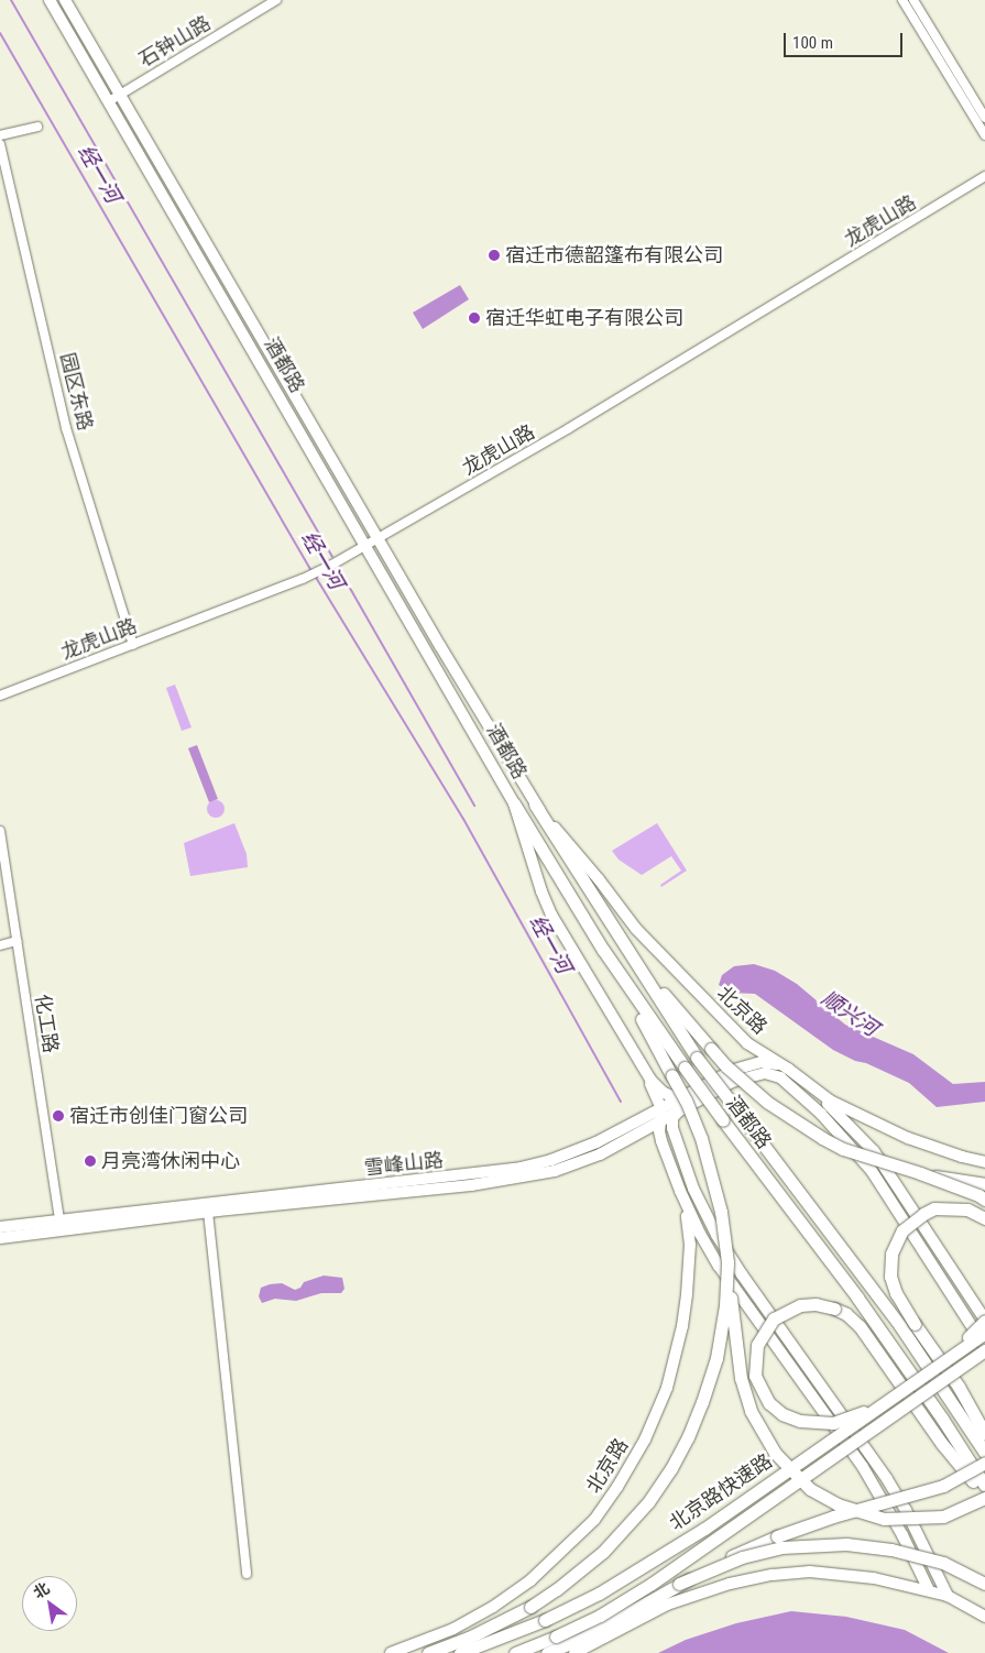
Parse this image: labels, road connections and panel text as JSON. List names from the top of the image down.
{
  "streets": {
    "highway": ["酒都路", "北京路快速路"],
    "main road": ["北京路", "雪峰山路"],
    "street": [
      "石钟山路",
      "龙虎山路",
      "园区东路",
      "化工路"
    ]
  },
  "crossings": [
    ["石钟山路", "酒都路"],
    ["龙虎山路", "酒都路"],
    ["龙虎山路", "园区东路"],
    ["酒都路", "北京路"],
    ["北京路", "雪峰山路"],
    ["化工路", "雪峰山路"]
  ],
  "water": ["经一河", "顺兴河"],
  "places": [
    "宿迁市德韶篷布有限公司",
    "宿迁华虹电子有限公司",
    "宿迁市创佳门窗公司",
    "月亮湾休闲中心"
  ],
  "scale_bar": "100 m",
  "north": "top left"
}
